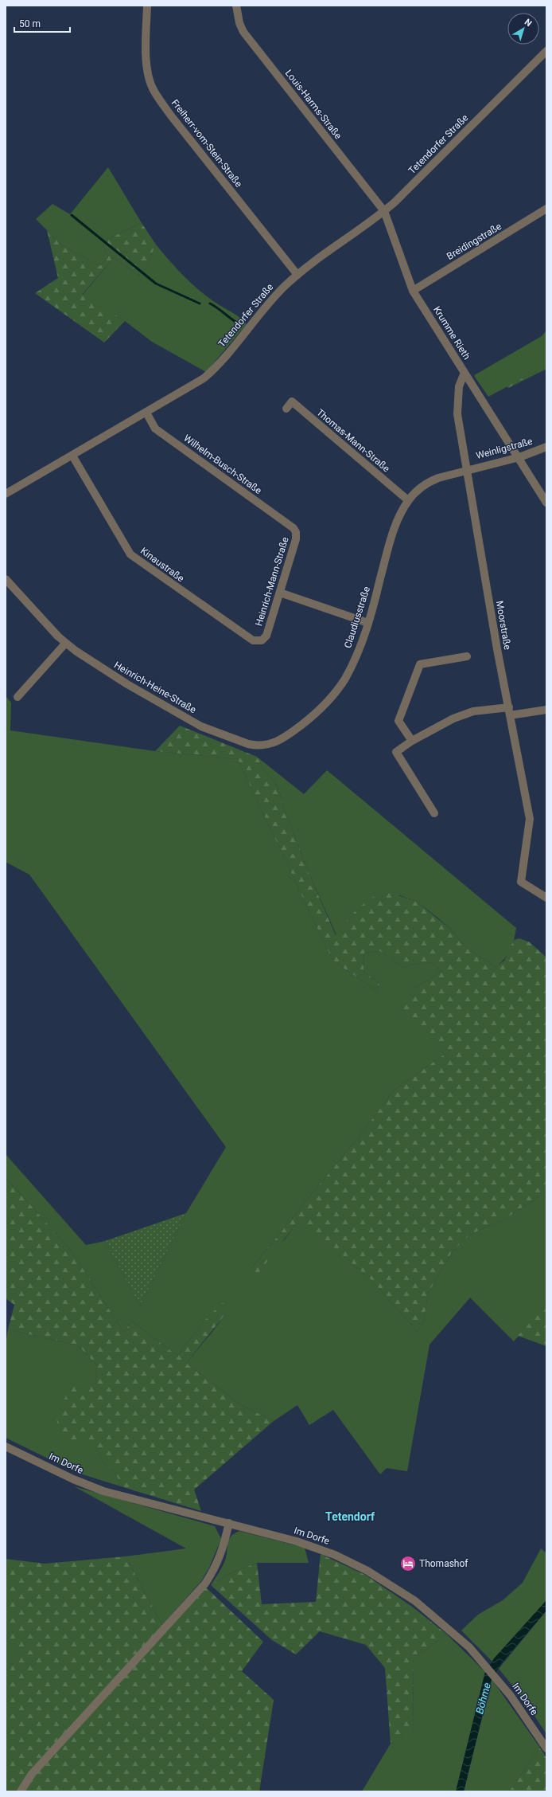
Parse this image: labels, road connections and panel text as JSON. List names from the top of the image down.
{
  "streets": {
    "street": [
      "Louis-Harms-Straße",
      "Freiherr-vom-Stein-Straße",
      "Tetendorfer Straße",
      "Breidingstraße",
      "Krumme Rieth",
      "Thomas-Mann-Straße",
      "Weinligstraße",
      "Wilhelm-Busch-Straße",
      "Kinaustraße",
      "Heinrich-Mann-Straße",
      "Claudiusstraße",
      "Moorstraße",
      "Heinrich-Heine-Straße",
      "Im Dorfe"
    ]
  },
  "crossings": [
    ["Louis-Harms-Straße", "Tetendorfer Straße"],
    ["Louis-Harms-Straße", "Krumme Rieth"],
    ["Freiherr-vom-Stein-Straße", "Tetendorfer Straße"],
    ["Tetendorfer Straße", "Krumme Rieth"],
    ["Tetendorfer Straße", "Wilhelm-Busch-Straße"],
    ["Tetendorfer Straße", "Kinaustraße"],
    ["Breidingstraße", "Krumme Rieth"],
    ["Krumme Rieth", "Weinligstraße"],
    ["Krumme Rieth", "Moorstraße"],
    ["Thomas-Mann-Straße", "Claudiusstraße"],
    ["Weinligstraße", "Claudiusstraße"],
    ["Weinligstraße", "Moorstraße"],
    ["Wilhelm-Busch-Straße", "Heinrich-Mann-Straße"],
    ["Kinaustraße", "Heinrich-Mann-Straße"],
    ["Claudiusstraße", "Moorstraße"],
    ["Claudiusstraße", "Heinrich-Heine-Straße"]
  ],
  "districts": ["Tetendorf"],
  "water": ["Böhme"],
  "places": {
    "hotel": ["Thomashof"]
  },
  "scale_bar": "50 m",
  "north": "top right"
}
